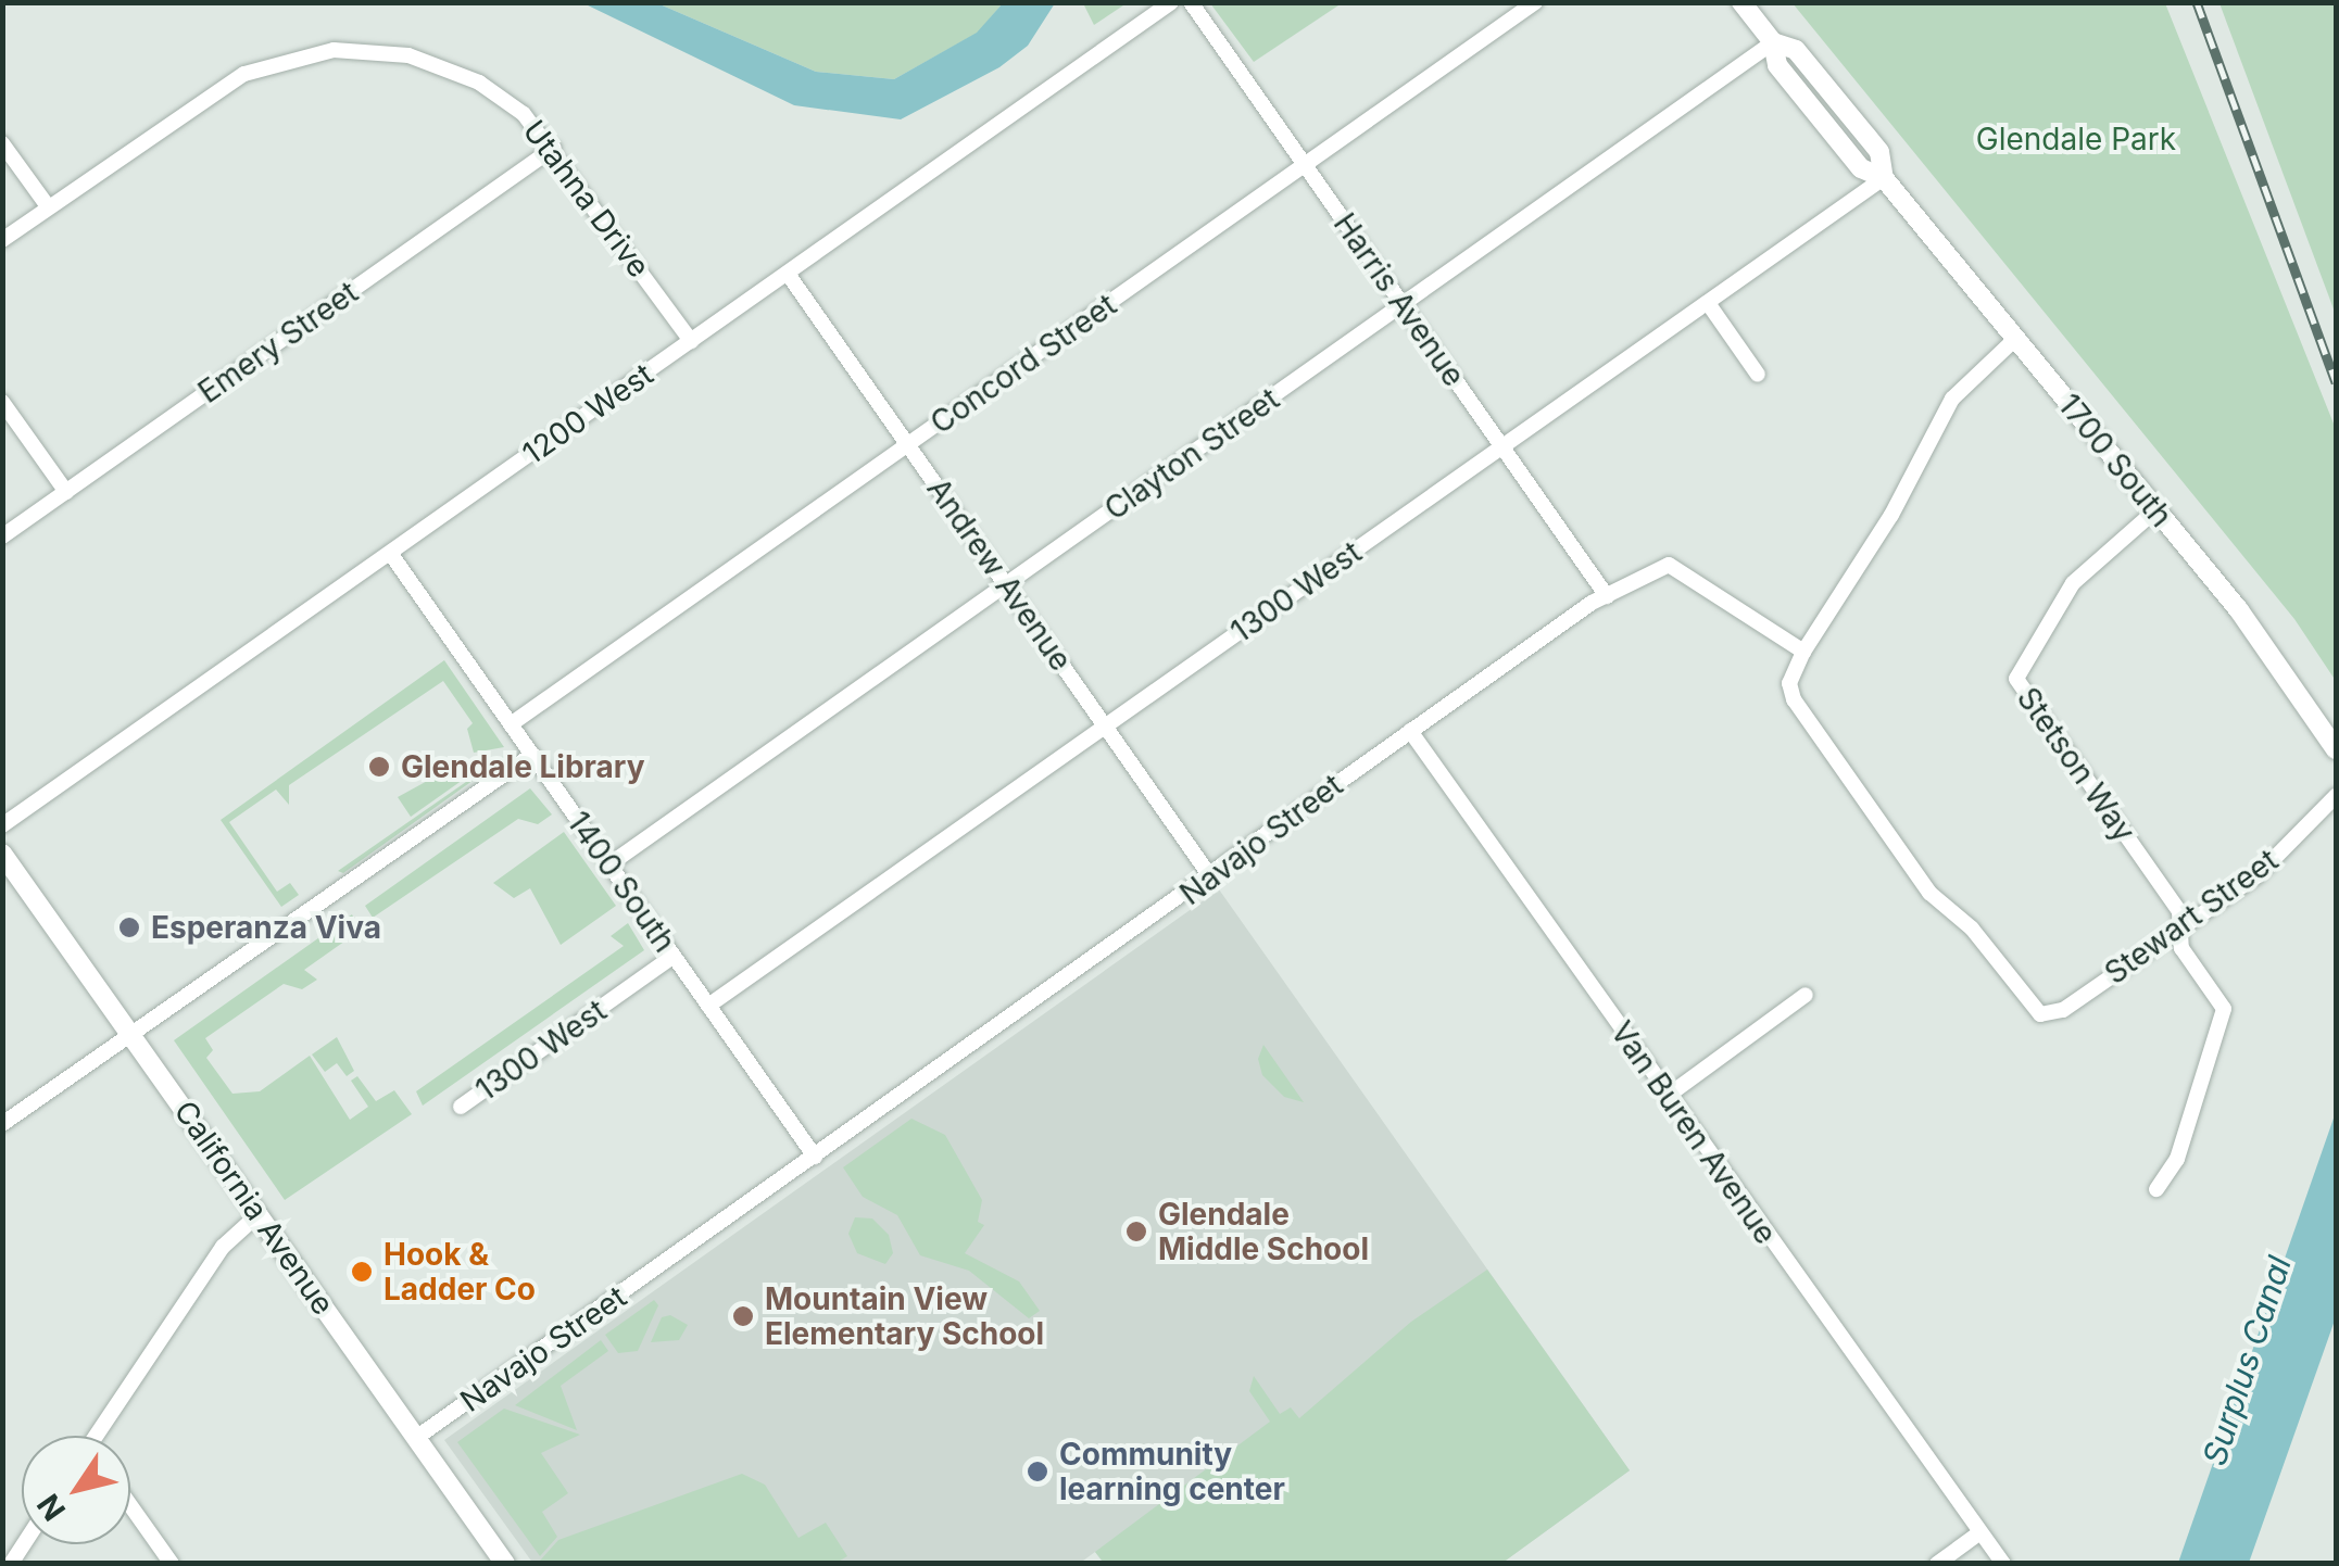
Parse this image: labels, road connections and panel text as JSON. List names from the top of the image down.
{
  "streets": {
    "street": [
      "Utahna Drive",
      "Harris Avenue",
      "Emery Street",
      "Concord Street",
      "1200 West",
      "Clayton Street",
      "1700 South",
      "Andrew Avenue",
      "1300 West",
      "Stetson Way",
      "Navajo Street",
      "1400 South",
      "Stewart Street",
      "Van Buren Avenue",
      "California Avenue"
    ]
  },
  "crossings": [
    ["Utahna Drive", "Emery Street"],
    ["Utahna Drive", "1200 West"],
    ["Harris Avenue", "Concord Street"],
    ["Harris Avenue", "Clayton Street"],
    ["Harris Avenue", "1300 West"],
    ["Harris Avenue", "Navajo Street"],
    ["Concord Street", "Andrew Avenue"],
    ["Concord Street", "1400 South"],
    ["1200 West", "Andrew Avenue"],
    ["1200 West", "1400 South"],
    ["Clayton Street", "1700 South"],
    ["Clayton Street", "Andrew Avenue"],
    ["Clayton Street", "1400 South"],
    ["1700 South", "1300 West"],
    ["1700 South", "Stetson Way"],
    ["Andrew Avenue", "1300 West"],
    ["Andrew Avenue", "Navajo Street"],
    ["1300 West", "1400 South"],
    ["Stetson Way", "Stewart Street"],
    ["Navajo Street", "1400 South"],
    ["Navajo Street", "Stewart Street"],
    ["Navajo Street", "Van Buren Avenue"],
    ["Navajo Street", "California Avenue"]
  ],
  "water": ["Surplus Canal"],
  "parks": ["Glendale Park"],
  "places": [
    "Glendale Library",
    "Esperanza Viva",
    "Glendale Middle School",
    "Hook & Ladder Co",
    "Mountain View Elementary School",
    "Community learning center"
  ],
  "north": "bottom left"
}
